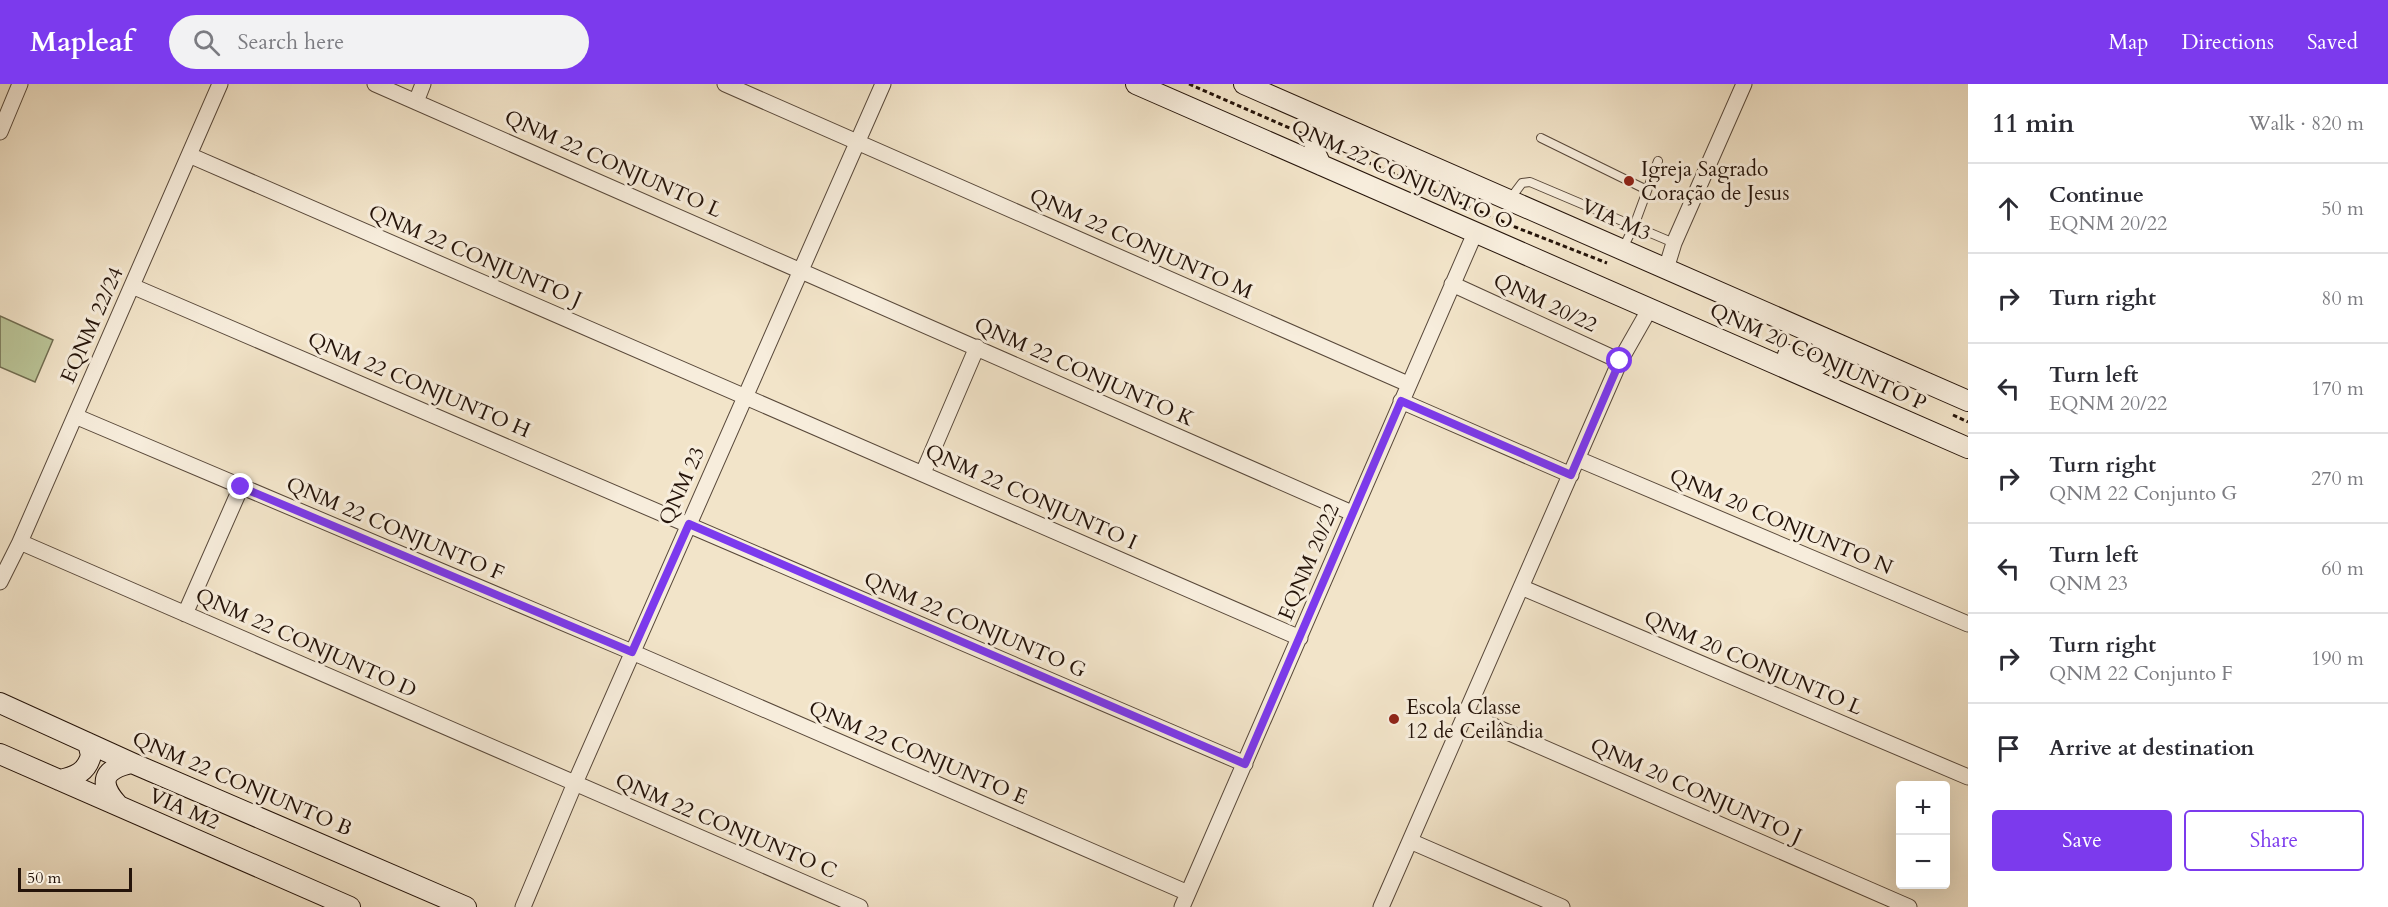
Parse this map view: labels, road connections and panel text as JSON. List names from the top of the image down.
{
  "streets": {
    "main road": [
      "QNM 22 CONJUNTO O",
      "VIA M3",
      "QNM 20 CONJUNTO P",
      "QNM 22 CONJUNTO B",
      "VIA M2"
    ],
    "street": [
      "QNM 22 CONJUNTO L",
      "QNM 22 CONJUNTO M",
      "QNM 22 CONJUNTO J",
      "QNM 20/22",
      "EQNM 22/24",
      "QNM 22 CONJUNTO K",
      "QNM 22 CONJUNTO H",
      "QNM 23",
      "QNM 22 CONJUNTO I",
      "QNM 20 CONJUNTO N",
      "QNM 22 CONJUNTO F",
      "EQNM 20/22",
      "QNM 22 CONJUNTO G",
      "QNM 22 CONJUNTO D",
      "QNM 20 CONJUNTO L",
      "QNM 22 CONJUNTO E",
      "QNM 20 CONJUNTO J",
      "QNM 22 CONJUNTO C"
    ]
  },
  "crossings": [
    ["QNM 22 CONJUNTO L", "QNM 22 CONJUNTO K"],
    ["QNM 22 CONJUNTO L", "QNM 23"],
    ["QNM 22 CONJUNTO O", "QNM 20 CONJUNTO P"],
    ["QNM 22 CONJUNTO O", "EQNM 20/22"],
    ["QNM 22 CONJUNTO M", "QNM 23"],
    ["QNM 22 CONJUNTO M", "EQNM 20/22"],
    ["QNM 22 CONJUNTO J", "EQNM 22/24"],
    ["QNM 22 CONJUNTO J", "QNM 23"],
    ["QNM 22 CONJUNTO J", "QNM 22 CONJUNTO I"],
    ["QNM 20/22", "EQNM 20/22"],
    ["EQNM 22/24", "QNM 22 CONJUNTO H"],
    ["EQNM 22/24", "QNM 22 CONJUNTO F"],
    ["EQNM 22/24", "QNM 22 CONJUNTO D"],
    ["QNM 22 CONJUNTO K", "QNM 23"],
    ["QNM 22 CONJUNTO K", "EQNM 20/22"],
    ["QNM 22 CONJUNTO H", "QNM 23"],
    ["QNM 22 CONJUNTO H", "QNM 22 CONJUNTO G"],
    ["QNM 23", "QNM 22 CONJUNTO I"],
    ["QNM 23", "QNM 22 CONJUNTO F"],
    ["QNM 23", "QNM 22 CONJUNTO G"],
    ["QNM 23", "QNM 22 CONJUNTO D"],
    ["QNM 23", "QNM 22 CONJUNTO E"],
    ["QNM 23", "QNM 22 CONJUNTO C"],
    ["QNM 22 CONJUNTO I", "EQNM 20/22"],
    ["QNM 22 CONJUNTO F", "QNM 22 CONJUNTO E"],
    ["EQNM 20/22", "QNM 22 CONJUNTO G"],
    ["EQNM 20/22", "QNM 22 CONJUNTO E"],
    ["QNM 22 CONJUNTO D", "QNM 22 CONJUNTO C"]
  ],
  "places": ["Igreja Sagrado Coração de Jesus", "Escola Classe 12 de Ceilândia"],
  "scale_bar": "50 m",
  "page": {
    "header": "Mapleaf",
    "search": "Search here",
    "nav": ["Map", "Directions", "Saved"],
    "heading": ["11 min", "Walk · 820 m"],
    "list": [
      ["Continue", "EQNM 20/22", "50 m"],
      ["Turn right", "80 m"],
      ["Turn left", "EQNM 20/22", "170 m"],
      ["Turn right", "QNM 22 Conjunto G", "270 m"],
      ["Turn left", "QNM 23", "60 m"],
      ["Turn right", "QNM 22 Conjunto F", "190 m"],
      "Arrive at destination"
    ],
    "map_buttons": ["+", "−"],
    "buttons": ["Save", "Share"],
    "scale": "50 m"
  }
}
